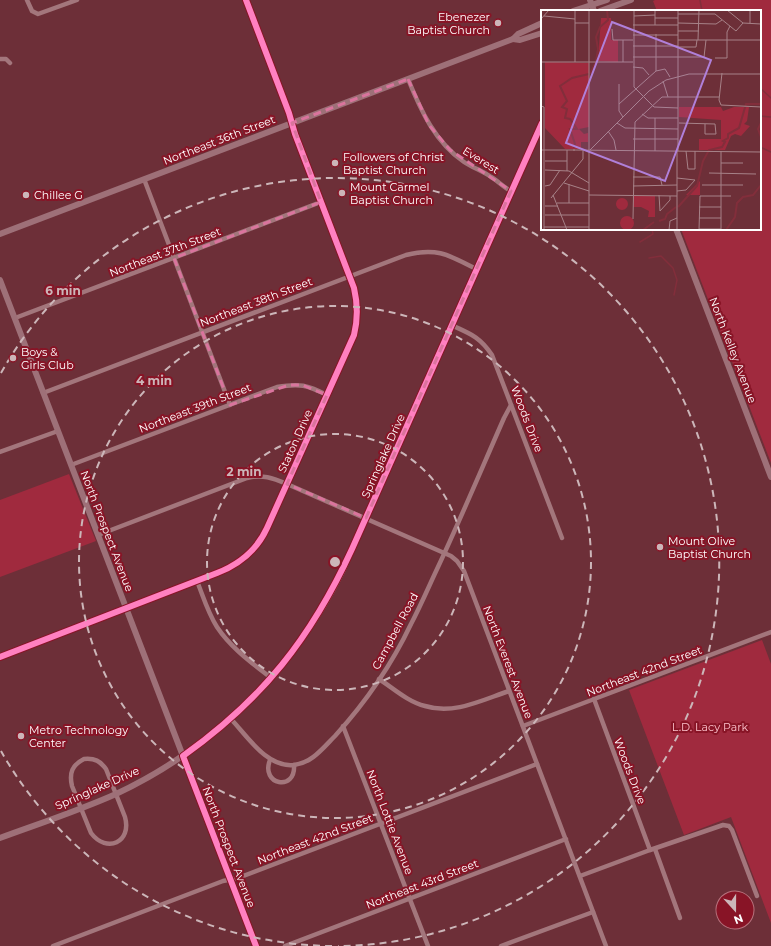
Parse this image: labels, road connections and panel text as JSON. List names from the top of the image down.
{
  "streets": {
    "street": [
      "Northeast 36th Street",
      "Everest",
      "Northeast 37th Street",
      "Northeast 38th Street",
      "North Kelley Avenue",
      "Northeast 39th Street",
      "Woods Drive",
      "Staton Drive",
      "Springlake Drive",
      "North Prospect Avenue",
      "Campbell Road",
      "North Everest Avenue",
      "Northeast 42nd Street",
      "North Lottie Avenue",
      "Northeast 43rd Street"
    ]
  },
  "crossings": [
    ["Northeast 36th Street", "Everest"],
    ["Northeast 36th Street", "Staton Drive"],
    ["Everest", "Springlake Drive"],
    ["Northeast 37th Street", "Staton Drive"],
    ["Northeast 37th Street", "North Prospect Avenue"],
    ["Northeast 38th Street", "Staton Drive"],
    ["Northeast 38th Street", "Springlake Drive"],
    ["Northeast 38th Street", "North Prospect Avenue"],
    ["Northeast 39th Street", "Staton Drive"],
    ["Northeast 39th Street", "North Prospect Avenue"],
    ["Woods Drive", "Springlake Drive"],
    ["Woods Drive", "Campbell Road"],
    ["Woods Drive", "Northeast 42nd Street"],
    ["Staton Drive", "North Prospect Avenue"],
    ["Staton Drive", "North Everest Avenue"],
    ["Springlake Drive", "North Prospect Avenue"],
    ["Springlake Drive", "North Everest Avenue"],
    ["North Prospect Avenue", "North Everest Avenue"],
    ["North Prospect Avenue", "Northeast 42nd Street"],
    ["Campbell Road", "North Everest Avenue"],
    ["Campbell Road", "North Lottie Avenue"],
    ["North Everest Avenue", "Northeast 42nd Street"],
    ["North Everest Avenue", "Northeast 43rd Street"],
    ["Northeast 42nd Street", "North Lottie Avenue"],
    ["North Lottie Avenue", "Northeast 43rd Street"]
  ],
  "parks": ["L.D. Lacy Park"],
  "places": [
    "Ebenezer Baptist Church",
    "Followers of Christ Baptist Church",
    "Mount Carmel Baptist Church",
    "Chillee G",
    "Boys & Girls Club",
    "Mount Olive Baptist Church",
    "Metro Technology Center"
  ],
  "north": "bottom",
  "rings": ["6 min", "4 min", "2 min"]
}
